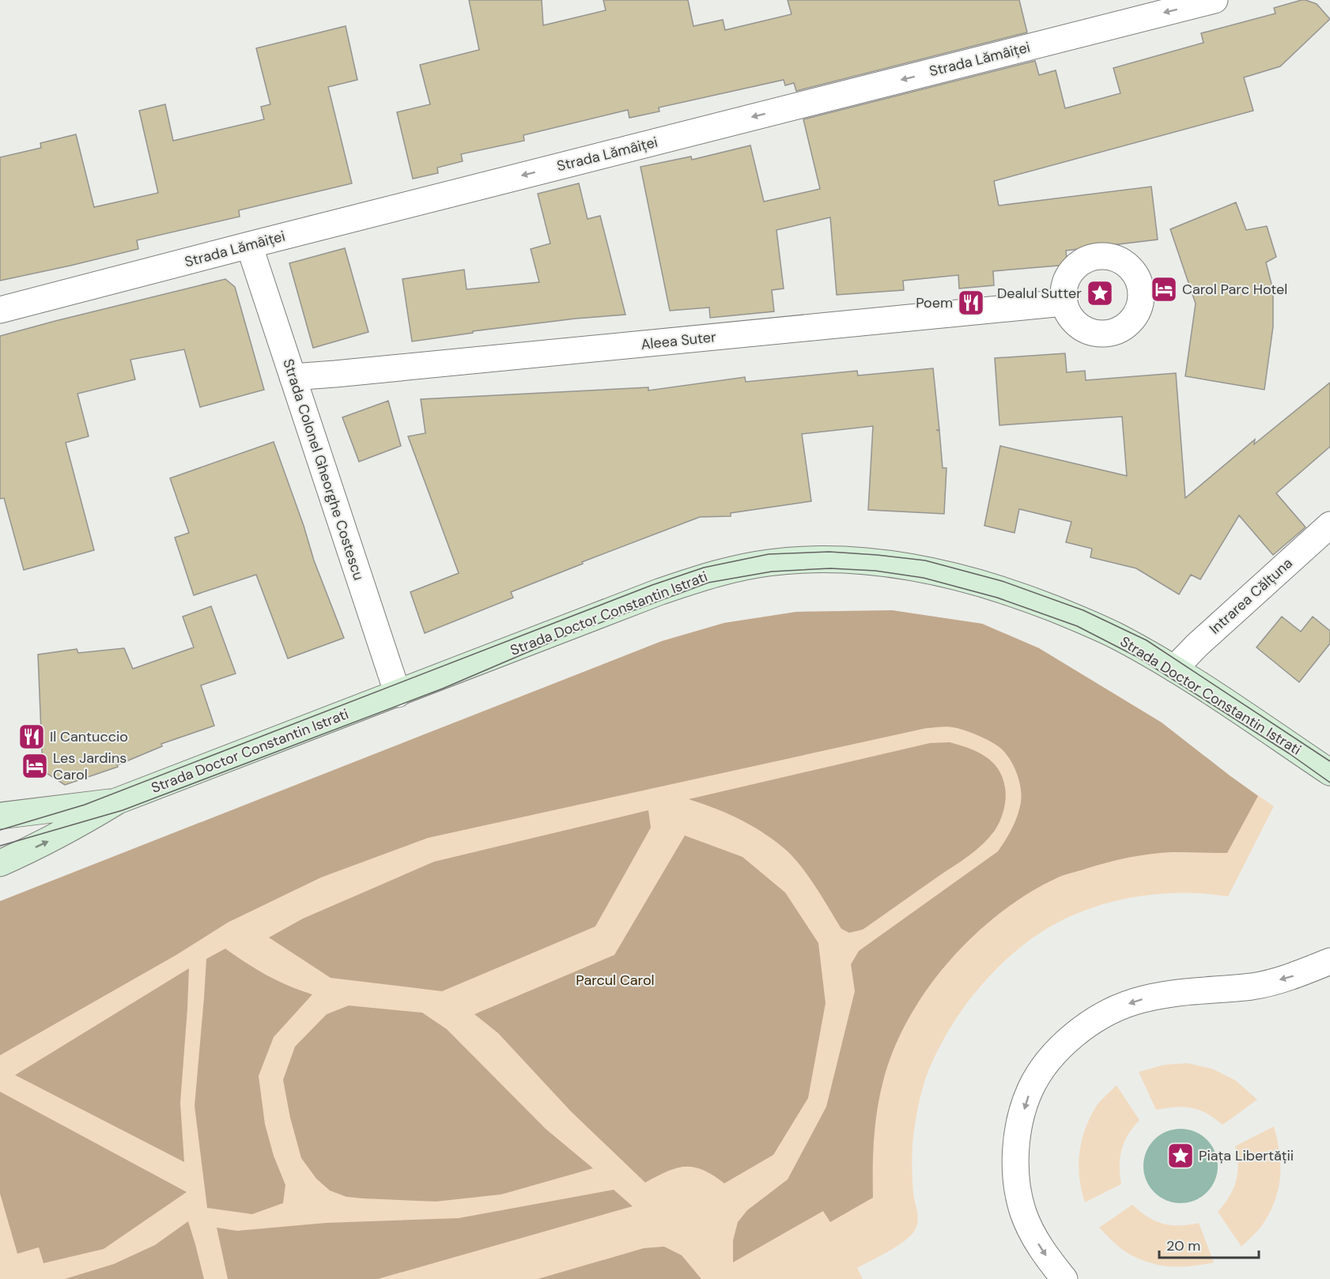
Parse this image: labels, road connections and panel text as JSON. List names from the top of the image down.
{
  "streets": {
    "main road": ["Strada Doctor Constantin Istrati"],
    "street": [
      "Strada Lămâiței",
      "Aleea Suter",
      "Strada Colonel Gheorghe Costescu",
      "Intrarea Călțuna"
    ]
  },
  "crossings": [
    ["Strada Lămâiței", "Strada Colonel Gheorghe Costescu"],
    ["Aleea Suter", "Strada Colonel Gheorghe Costescu"],
    ["Strada Colonel Gheorghe Costescu", "Strada Doctor Constantin Istrati"],
    ["Intrarea Călțuna", "Strada Doctor Constantin Istrati"]
  ],
  "one_way": ["Strada Lămâiței"],
  "parks": ["Parcul Carol"],
  "places": {
    "hotel": ["Carol Parc Hotel", "Les Jardins Carol"],
    "place": ["Dealul Sutter", "Piața Libertății"],
    "restaurant": ["Poem", "Il Cantuccio"]
  },
  "scale_bar": "20 m"
}
